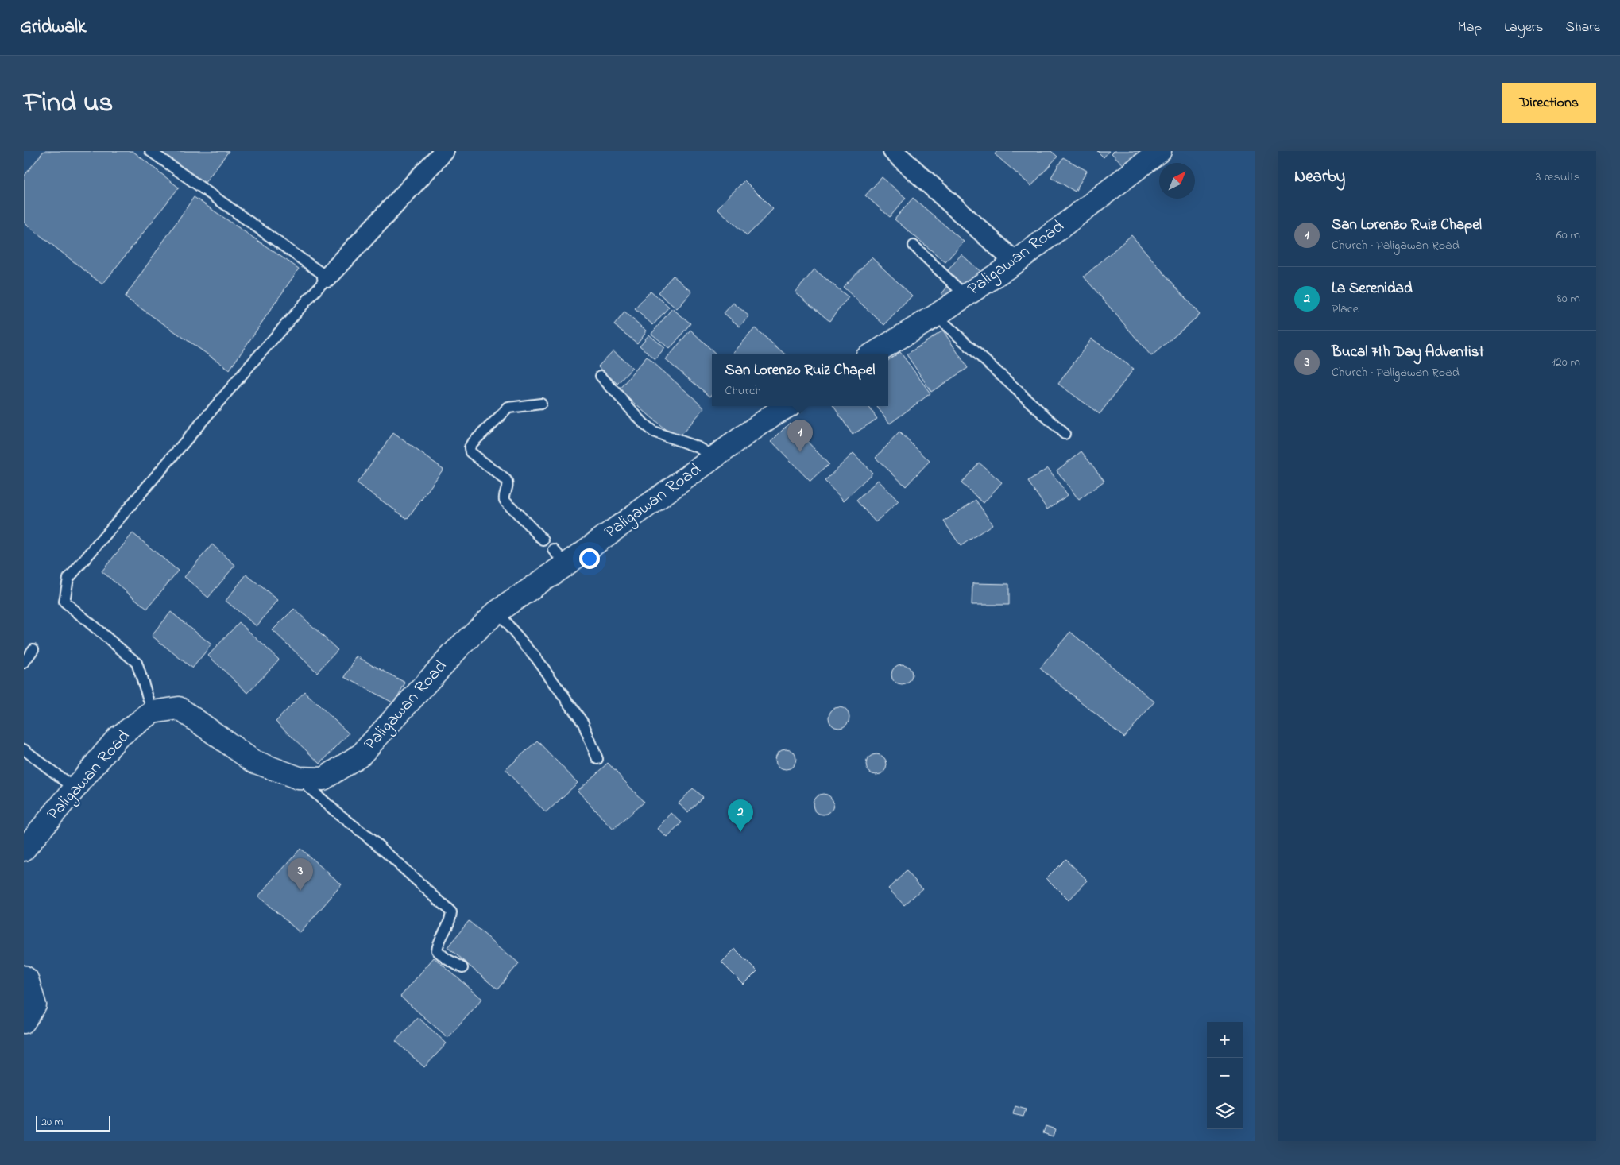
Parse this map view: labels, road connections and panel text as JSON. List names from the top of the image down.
{
  "streets": {
    "street": ["Paligawan Road"]
  },
  "scale_bar": "20 m",
  "north": "top right",
  "page": {
    "header": "Gridwalk",
    "nav": ["Map", "Layers", "Share"],
    "title": "Find us",
    "buttons": "Directions",
    "heading": ["Nearby", "3 results"],
    "list": [
      {
        "mark": "1",
        "name": "San Lorenzo Ruiz Chapel",
        "note": "Church · Paligawan Road",
        "value": "60 m"
      },
      {
        "mark": "2",
        "name": "La Serenidad",
        "note": "Place",
        "value": "80 m"
      },
      {
        "mark": "3",
        "name": "Bucal 7th Day Adventist",
        "note": "Church · Paligawan Road",
        "value": "120 m"
      }
    ],
    "popup": ["San Lorenzo Ruiz Chapel", "Church"],
    "pins": ["1", "2", "3"],
    "map_buttons": ["+", "−"],
    "scale": "20 m"
  }
}
